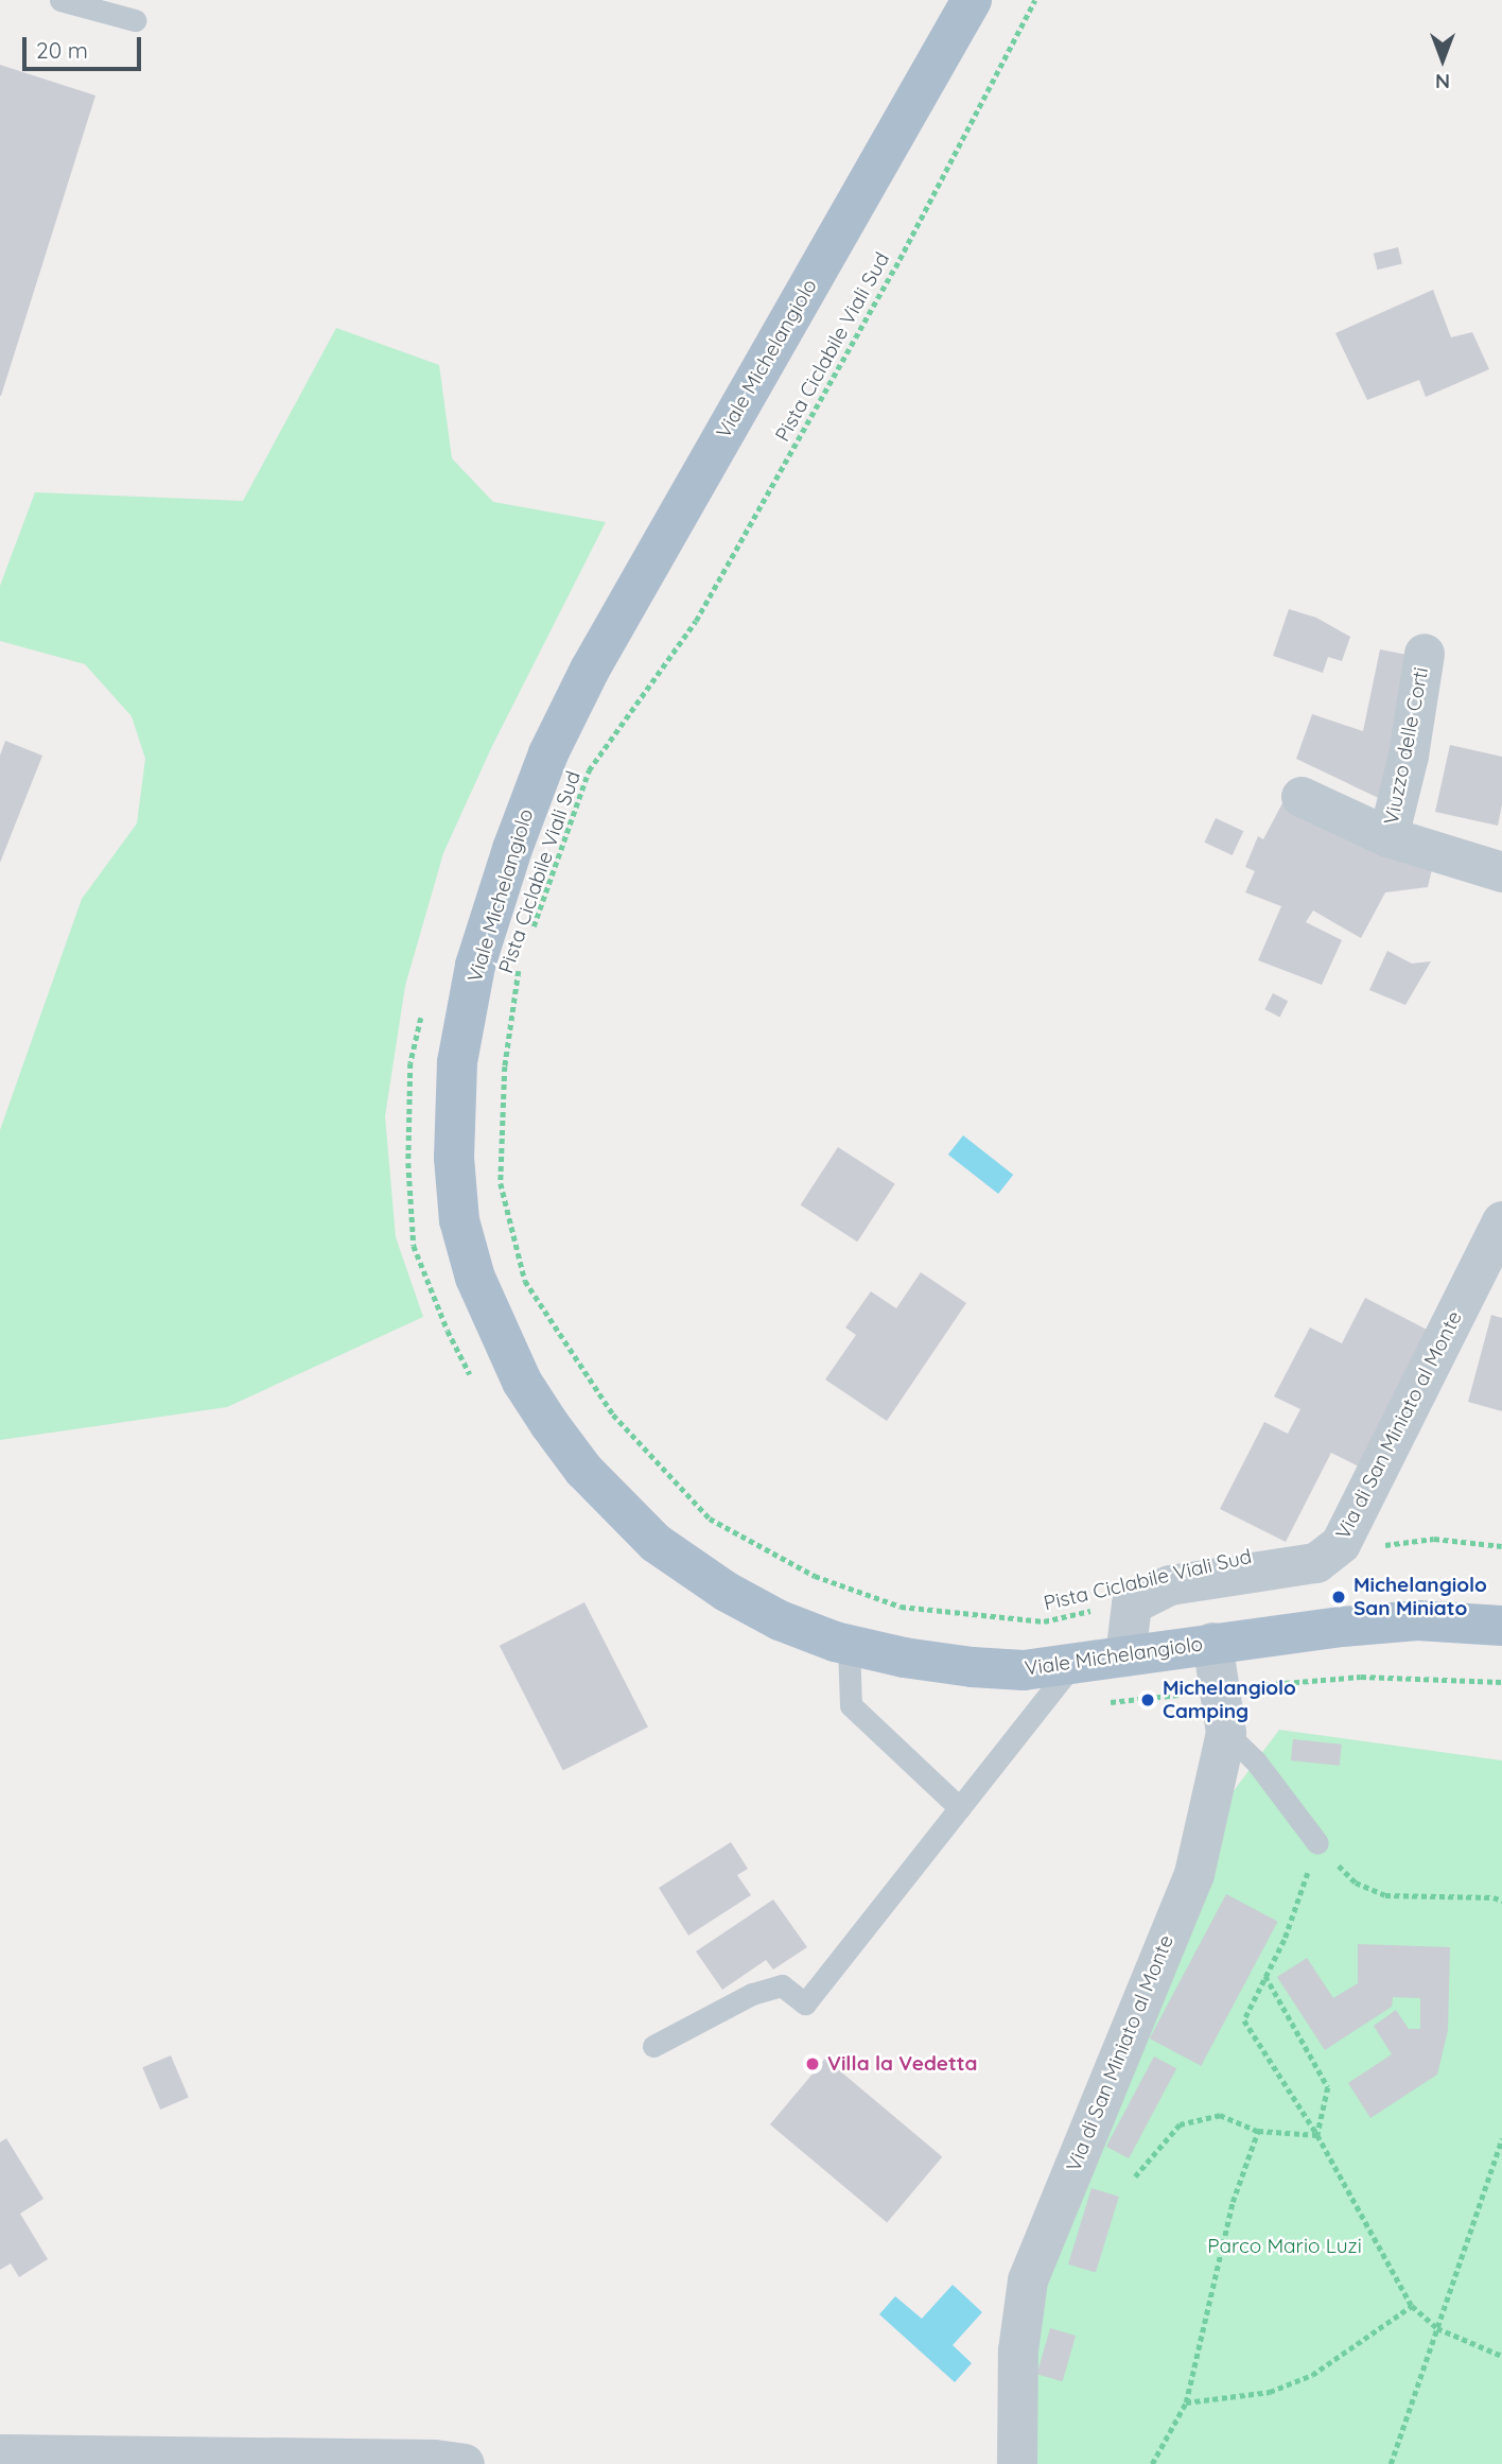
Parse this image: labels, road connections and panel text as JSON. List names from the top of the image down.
{
  "streets": {
    "main road": ["Viale Michelangiolo"],
    "street": ["Viuzzo delle Corti", "Via di San Miniato al Monte"],
    "path": ["Pista Ciclabile Viali Sud"]
  },
  "crossings": [
    ["Pista Ciclabile Viali Sud", "Via di San Miniato al Monte"],
    ["Viale Michelangiolo", "Via di San Miniato al Monte"]
  ],
  "parks": ["Parco Mario Luzi"],
  "places": ["Michelangiolo San Miniato", "Michelangiolo Camping", "Villa la Vedetta"],
  "scale_bar": "20 m",
  "north": "bottom"
}
